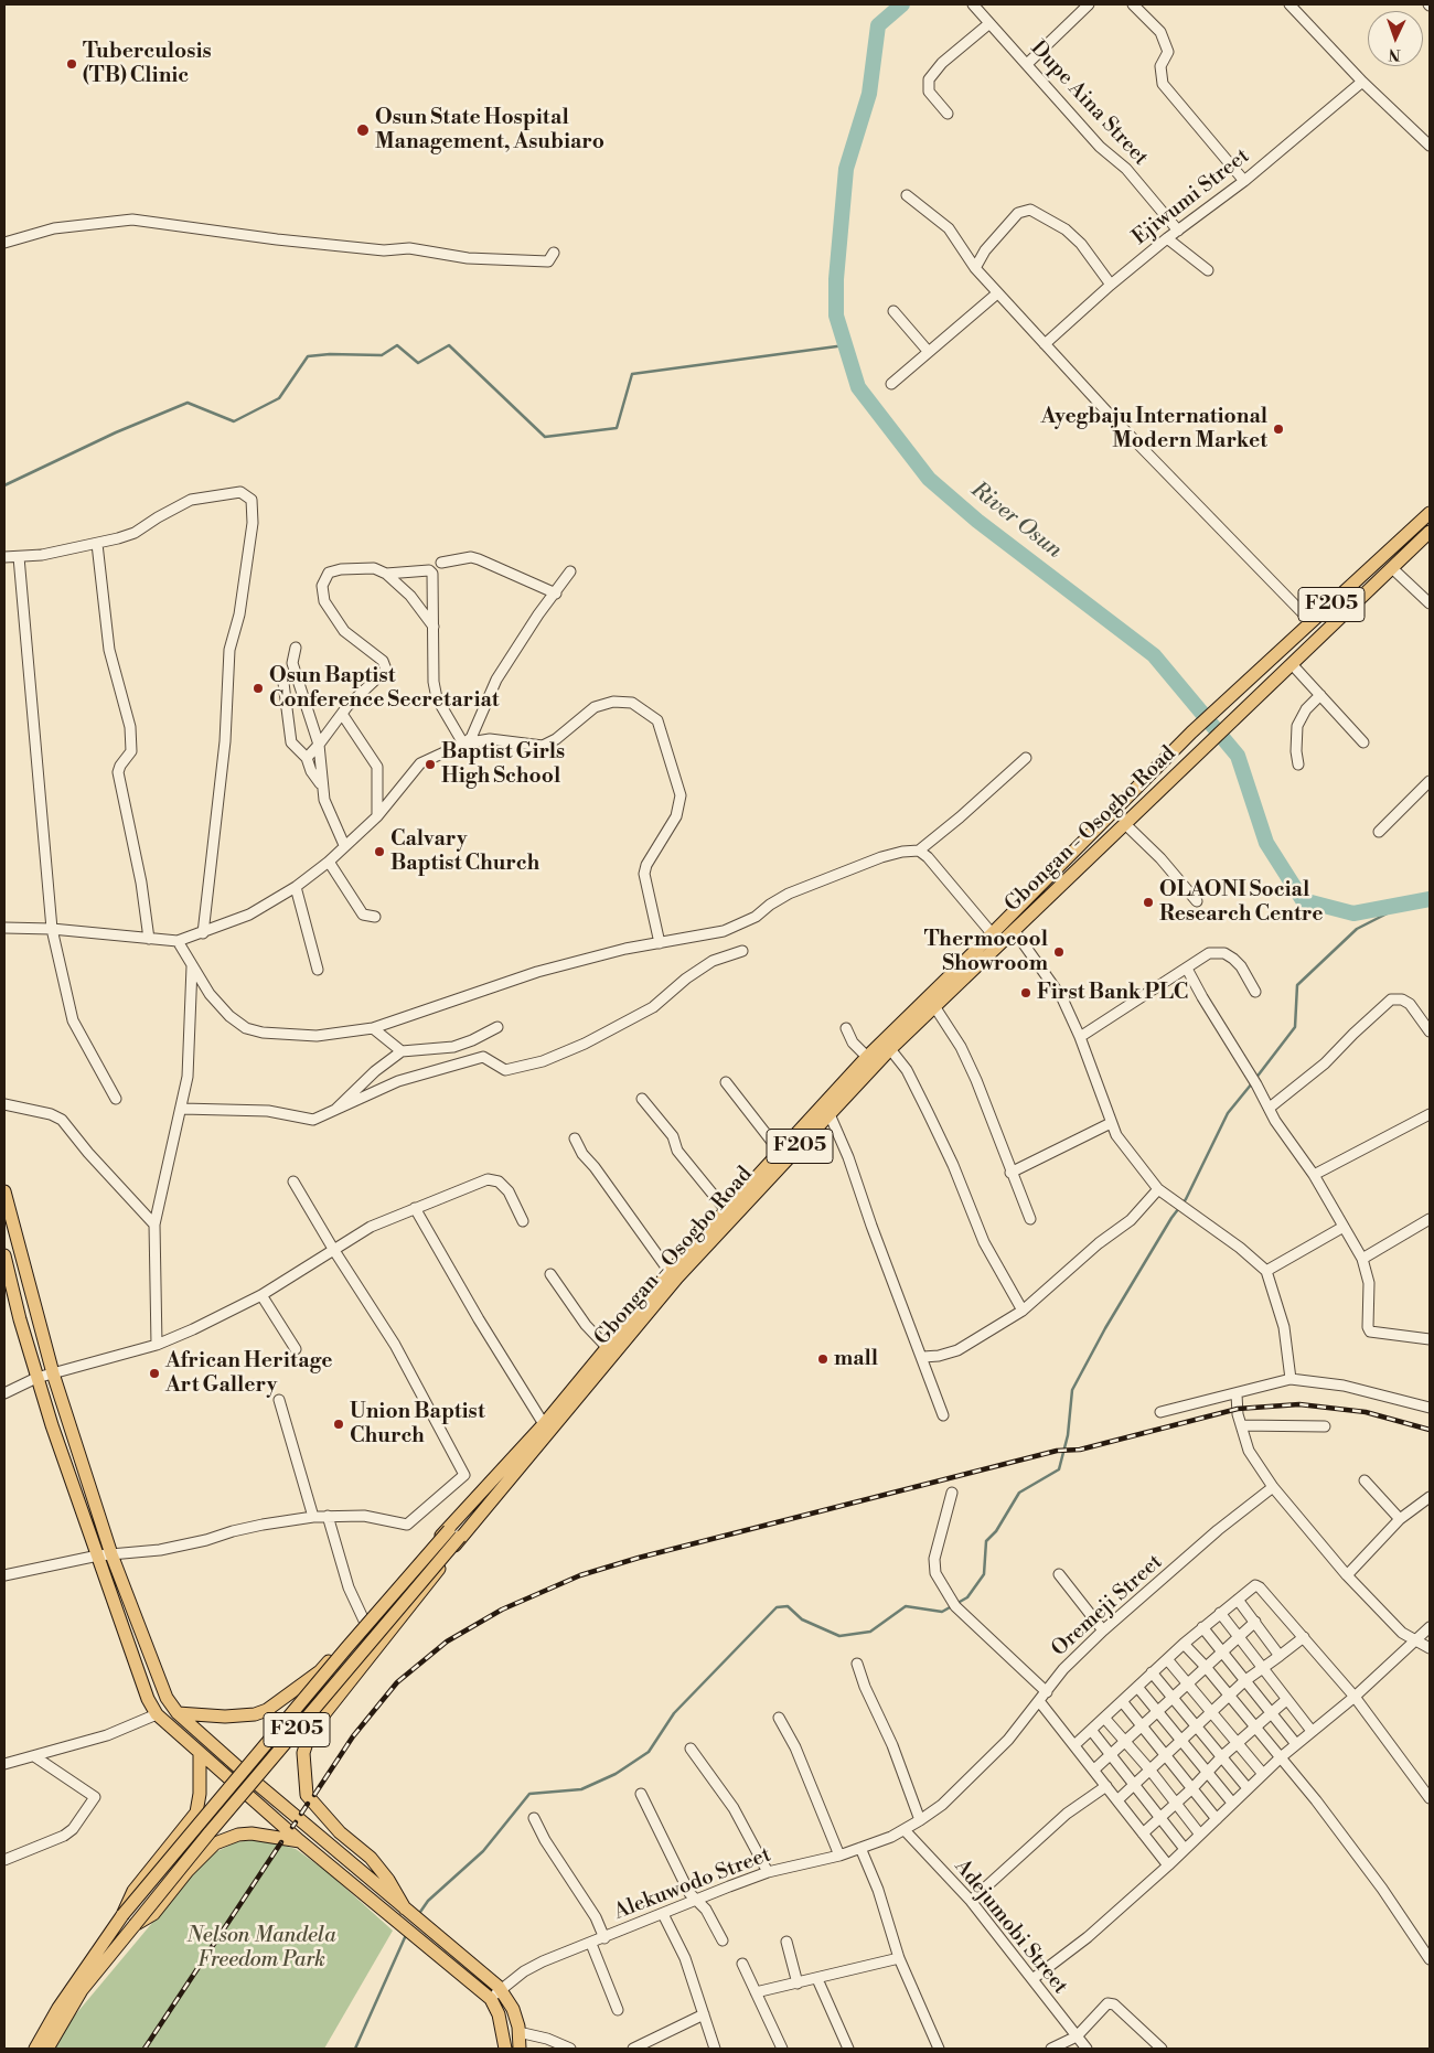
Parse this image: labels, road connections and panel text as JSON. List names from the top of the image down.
{
  "streets": {
    "main road": ["F205", "Gbongan - Osogbo Road"],
    "street": [
      "Dupe Aina Street",
      "Ejiwumi Street",
      "Oremeji Street",
      "Alekuwodo Street",
      "Adejumobi Street"
    ]
  },
  "crossings": [
    ["Dupe Aina Street", "Ejiwumi Street"],
    ["F205", "Gbongan - Osogbo Road"],
    ["Oremeji Street", "Alekuwodo Street"],
    ["Oremeji Street", "Adejumobi Street"],
    ["Alekuwodo Street", "Adejumobi Street"]
  ],
  "water": ["River Osun"],
  "parks": ["Nelson Mandela Freedom Park"],
  "places": [
    "Tuberculosis (TB) Clinic",
    "Osun State Hospital Management, Asubiaro",
    "Ayegbaju International Modern Market",
    "Osun Baptist Conference Secretariat",
    "Baptist Girls High School",
    "Calvary Baptist Church",
    "OLAONI Social Research Centre",
    "Thermocool Showroom",
    "First Bank PLC",
    "mall",
    "African Heritage Art Gallery",
    "Union Baptist Church"
  ],
  "north": "bottom"
}
